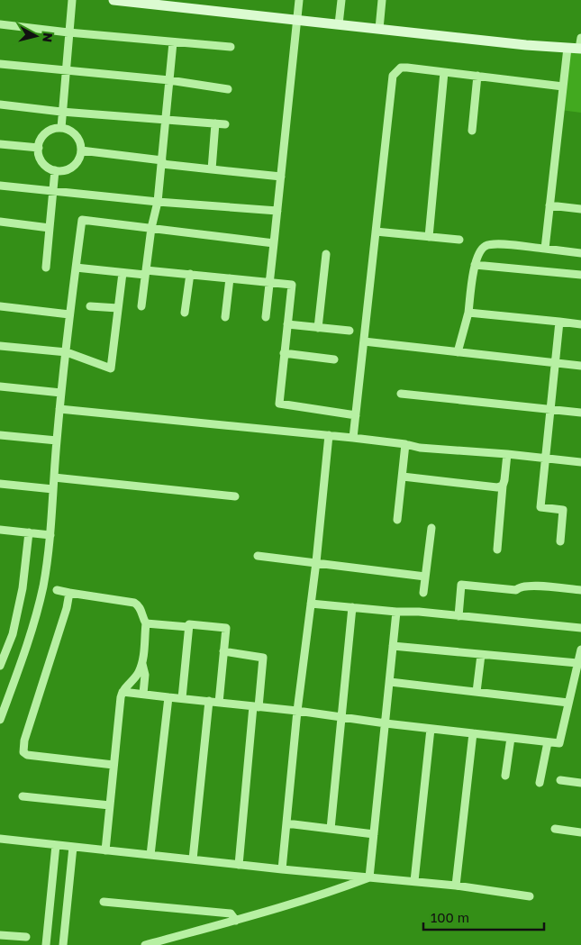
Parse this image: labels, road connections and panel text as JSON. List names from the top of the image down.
{
  "scale_bar": "100 m",
  "north": "right"
}
